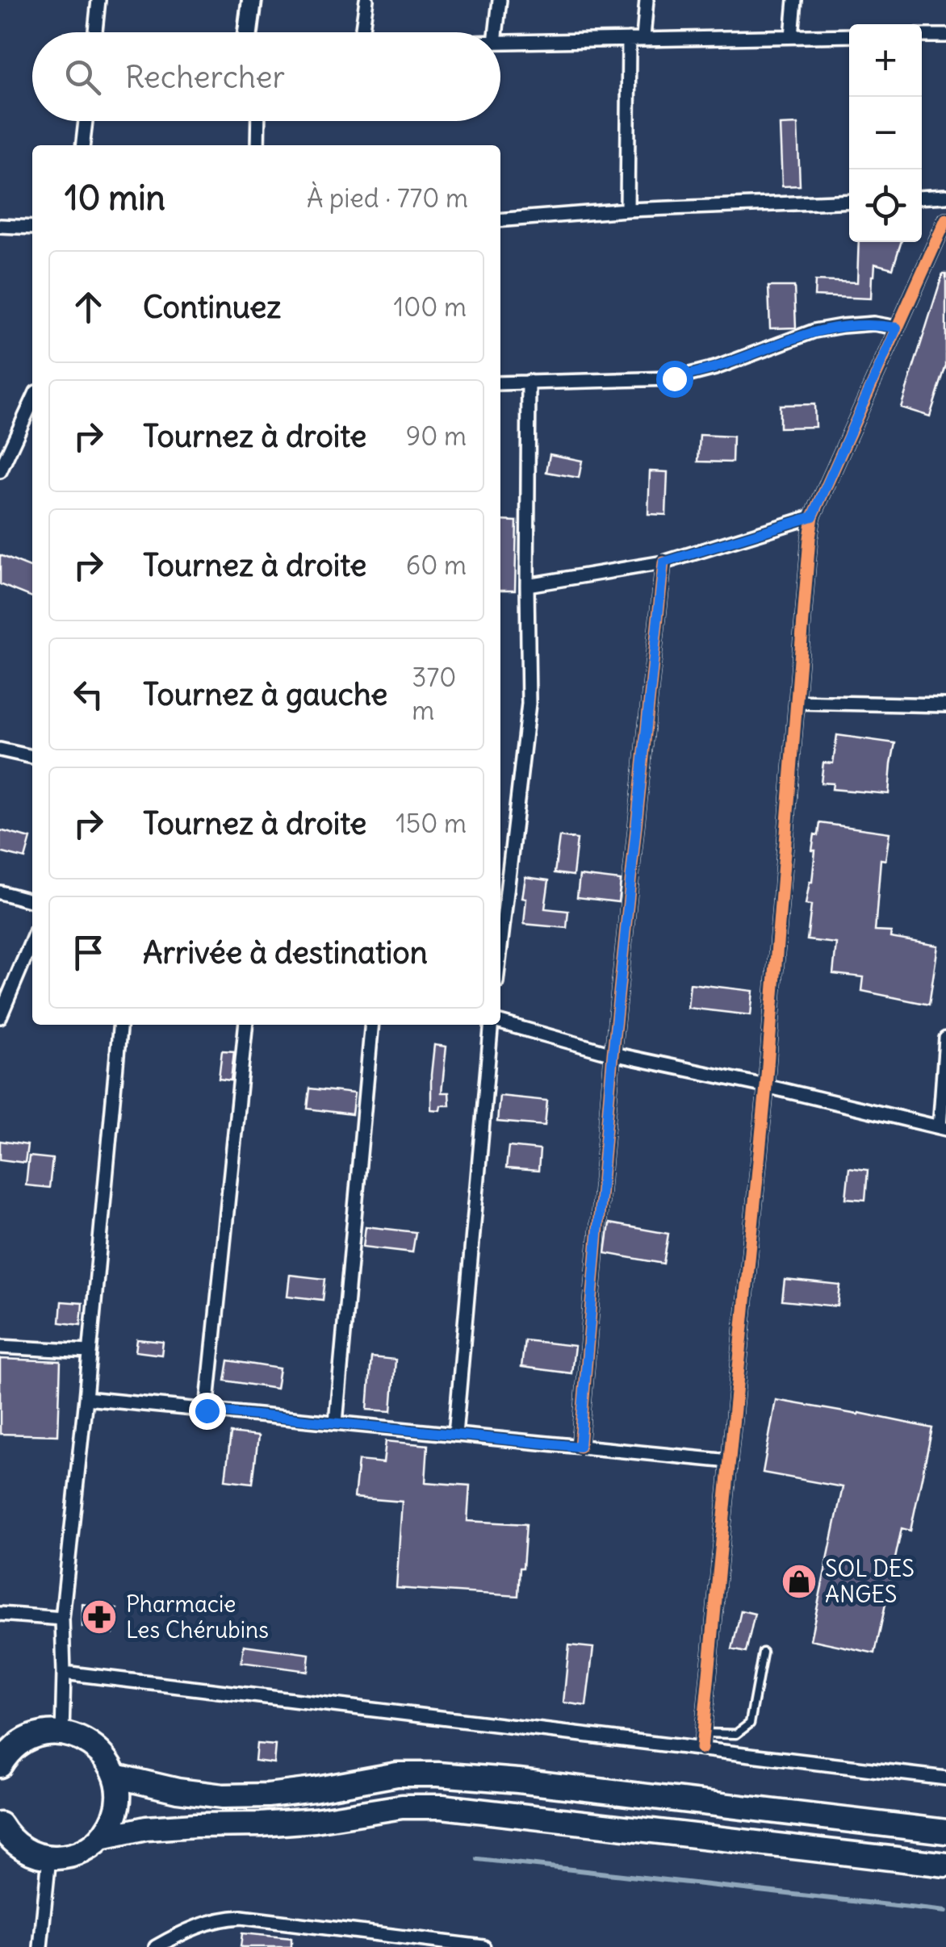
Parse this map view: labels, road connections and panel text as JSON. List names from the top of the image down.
{
  "places": {
    "shop": ["SOL DES ANGES"],
    "pharmacy": ["Pharmacie Les Chérubins"]
  },
  "page": {
    "map_buttons": ["+", "−"],
    "search": "Rechercher",
    "heading": ["10 min", "À pied · 770 m"],
    "list": [
      ["Continuez", "100 m"],
      ["Tournez à droite", "90 m"],
      ["Tournez à droite", "60 m"],
      ["Tournez à gauche", "370 m"],
      ["Tournez à droite", "150 m"],
      "Arrivée à destination"
    ]
  }
}
